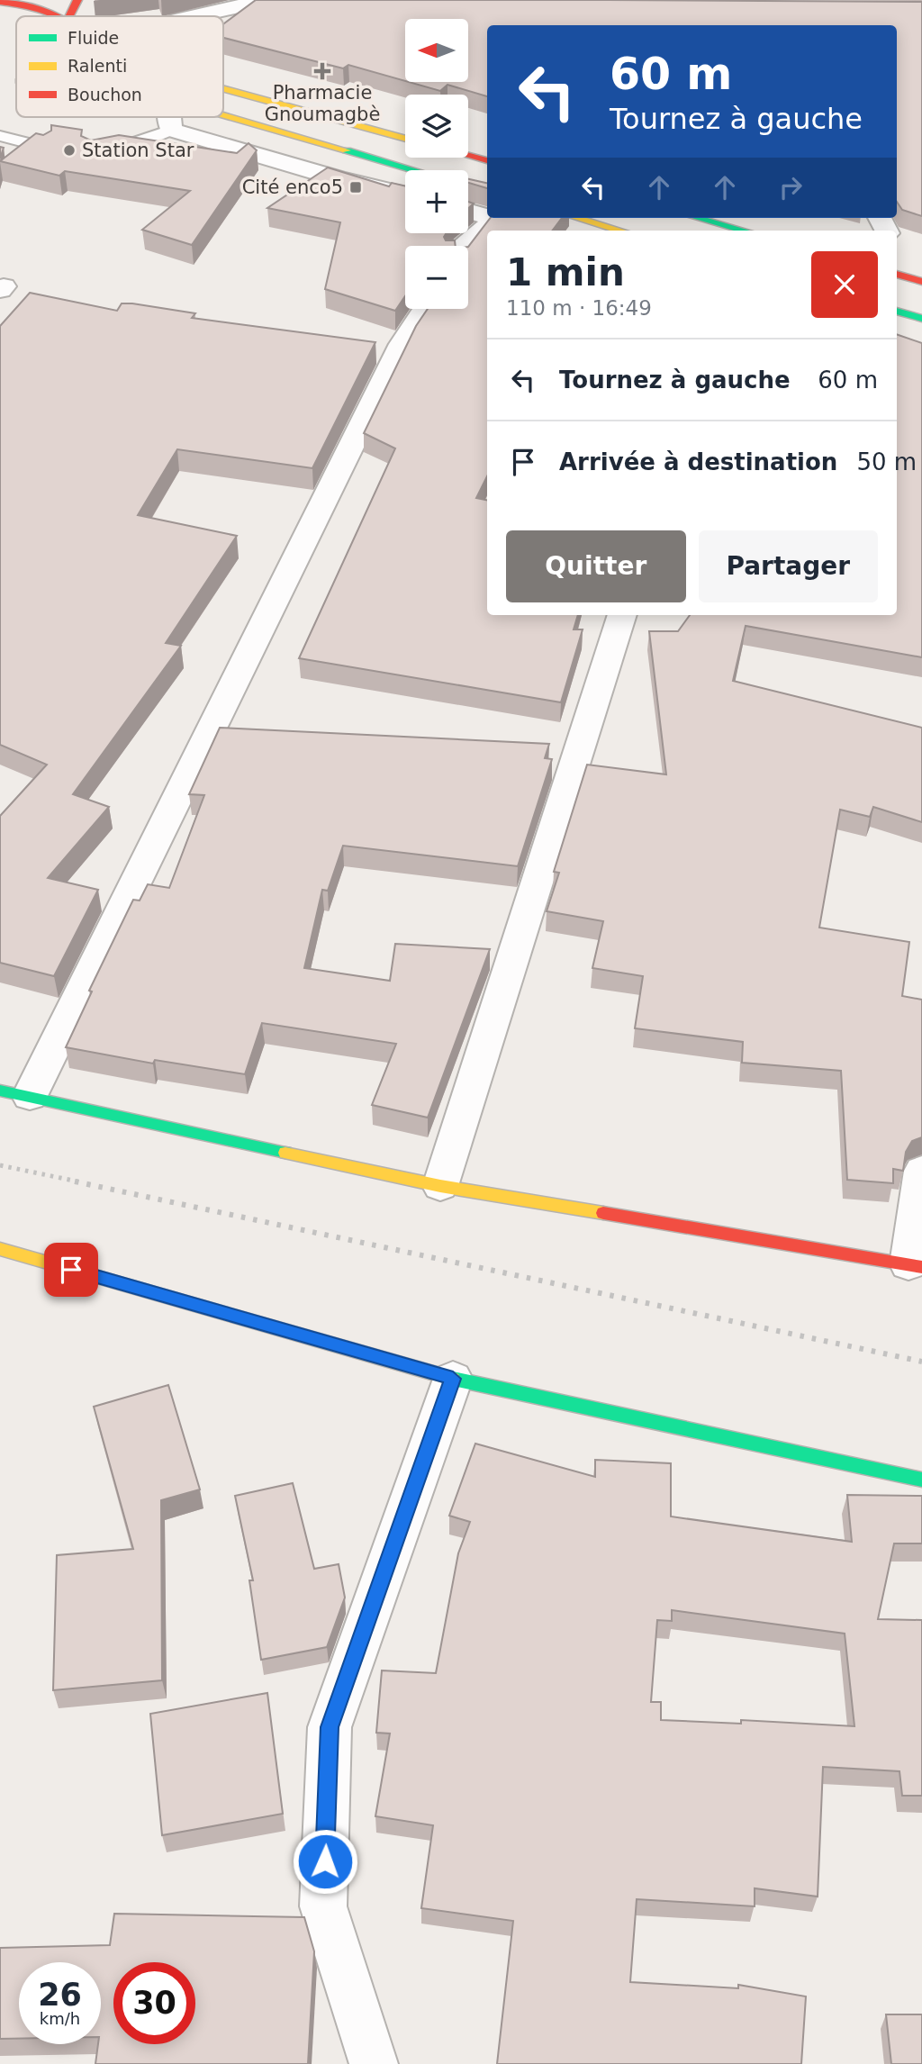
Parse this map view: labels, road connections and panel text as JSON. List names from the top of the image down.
{
  "places": {
    "health": ["Pharmacie Gnoumagbè"],
    "other": ["Station Star"],
    "transit": ["Cité enco5"]
  },
  "legend": ["Fluide", "Ralenti", "Bouchon"],
  "north": "left",
  "page": {
    "map_buttons": ["+", "−"],
    "turn": ["60 m", "Tournez à gauche"],
    "heading": ["1 min", "110 m · 16:49"],
    "list": [
      {
        "name": "Tournez à gauche",
        "value": "60 m"
      },
      {
        "name": "Arrivée à destination",
        "value": "50 m"
      }
    ],
    "buttons": ["Quitter", "Partager"],
    "speed": "26 km/h",
    "limit": "30"
  }
}
